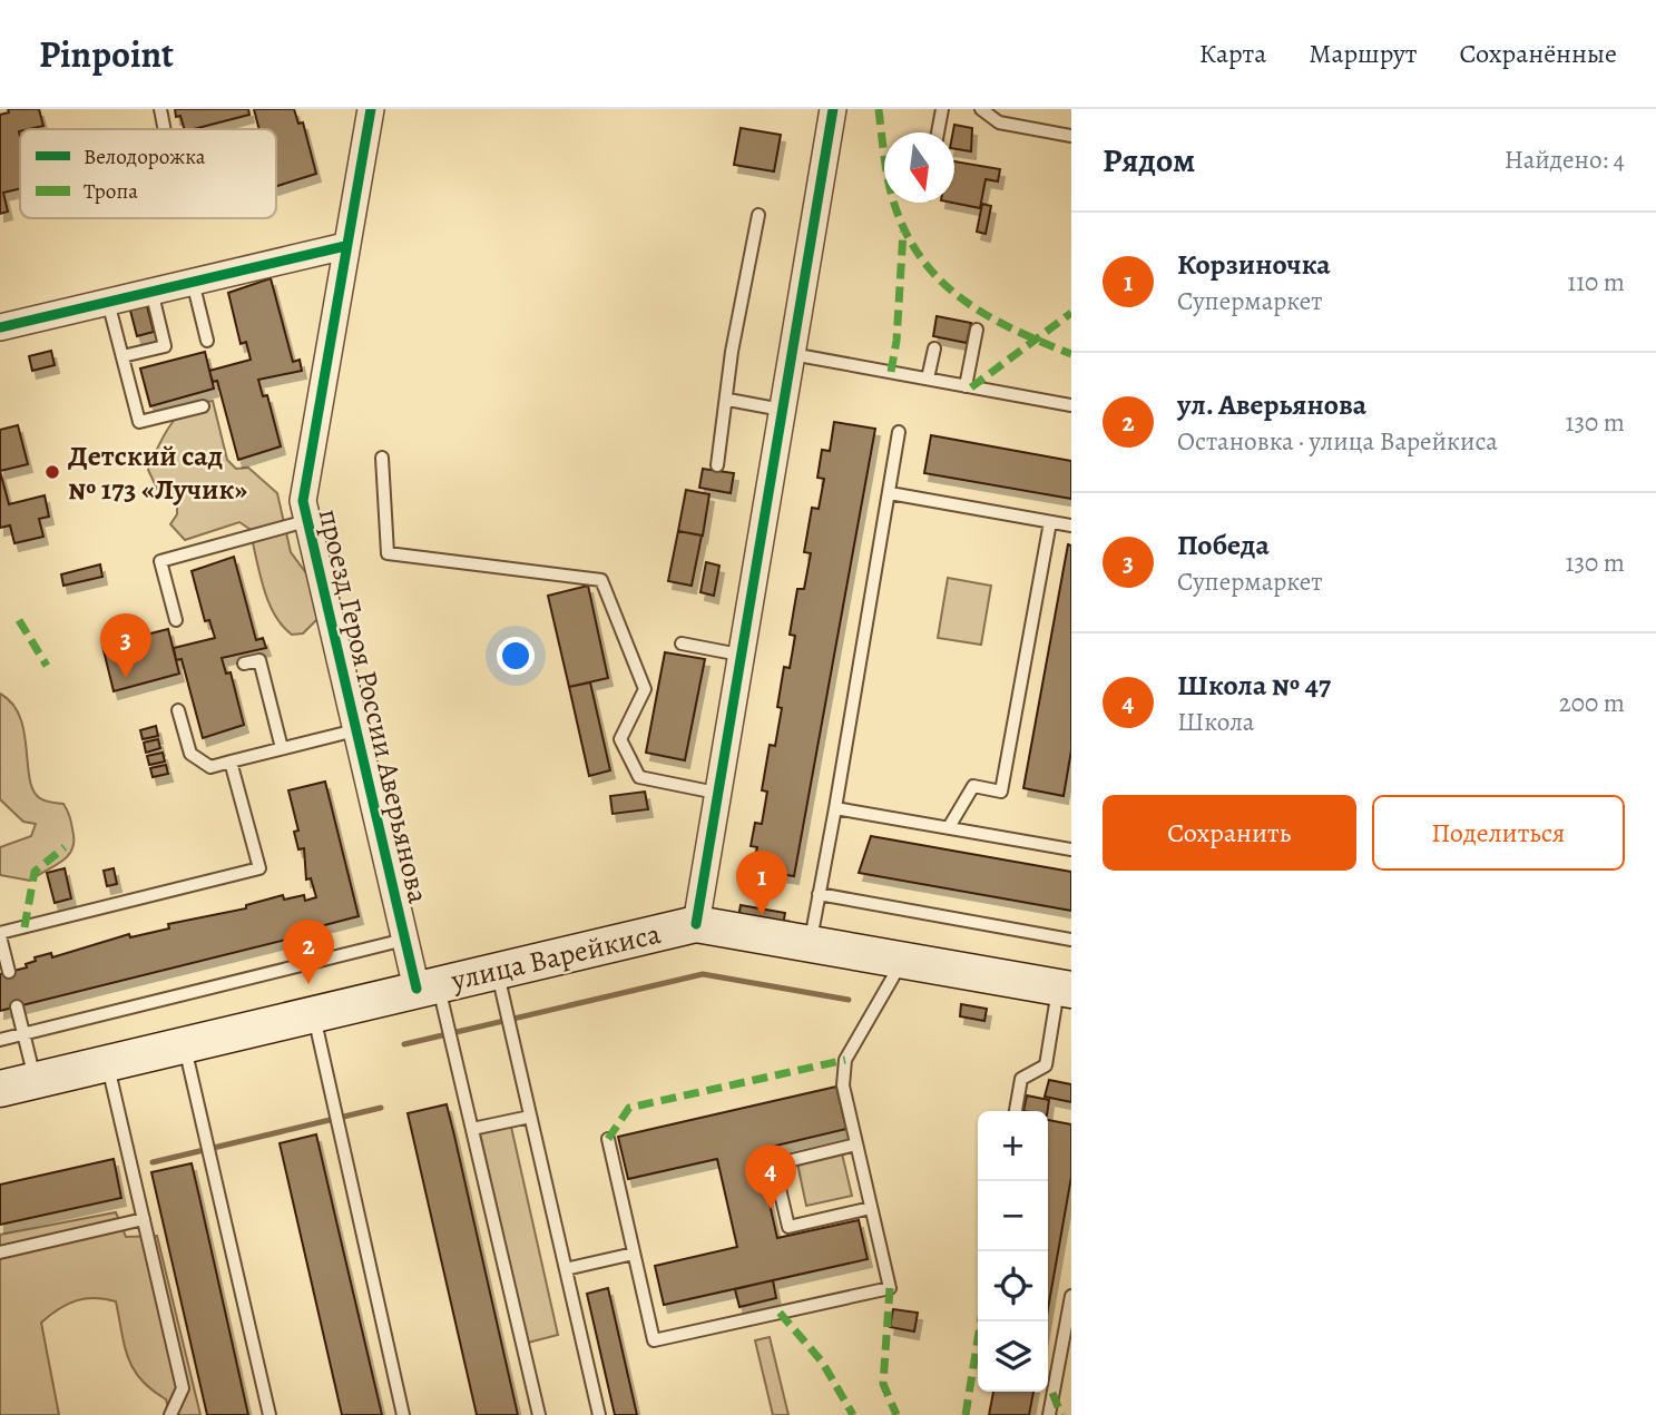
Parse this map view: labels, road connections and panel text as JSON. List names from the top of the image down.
{
  "streets": {
    "main road": ["улица Варейкиса"],
    "street": ["проезд Героя России Аверьянова"]
  },
  "crossings": [
    ["проезд Героя России Аверьянова", "улица Варейкиса"]
  ],
  "places": ["Детский сад № 173 «Лучик»"],
  "legend": ["Велодорожка", "Тропа"],
  "north": "bottom",
  "page": {
    "header": "Pinpoint",
    "nav": ["Карта", "Маршрут", "Сохранённые"],
    "heading": ["Рядом", "Найдено: 4"],
    "list": [
      {
        "mark": "1",
        "name": "Корзиночка",
        "note": "Супермаркет",
        "value": "110 m"
      },
      {
        "mark": "2",
        "name": "ул. Аверьянова",
        "note": "Остановка · улица Варейкиса",
        "value": "130 m"
      },
      {
        "mark": "3",
        "name": "Победа",
        "note": "Супермаркет",
        "value": "130 m"
      },
      {
        "mark": "4",
        "name": "Школа № 47",
        "note": "Школа",
        "value": "200 m"
      }
    ],
    "pins": [
      "3",
      "1",
      "2",
      "4"
    ],
    "buttons": ["Сохранить", "Поделиться"],
    "map_buttons": ["+", "−"]
  }
}
